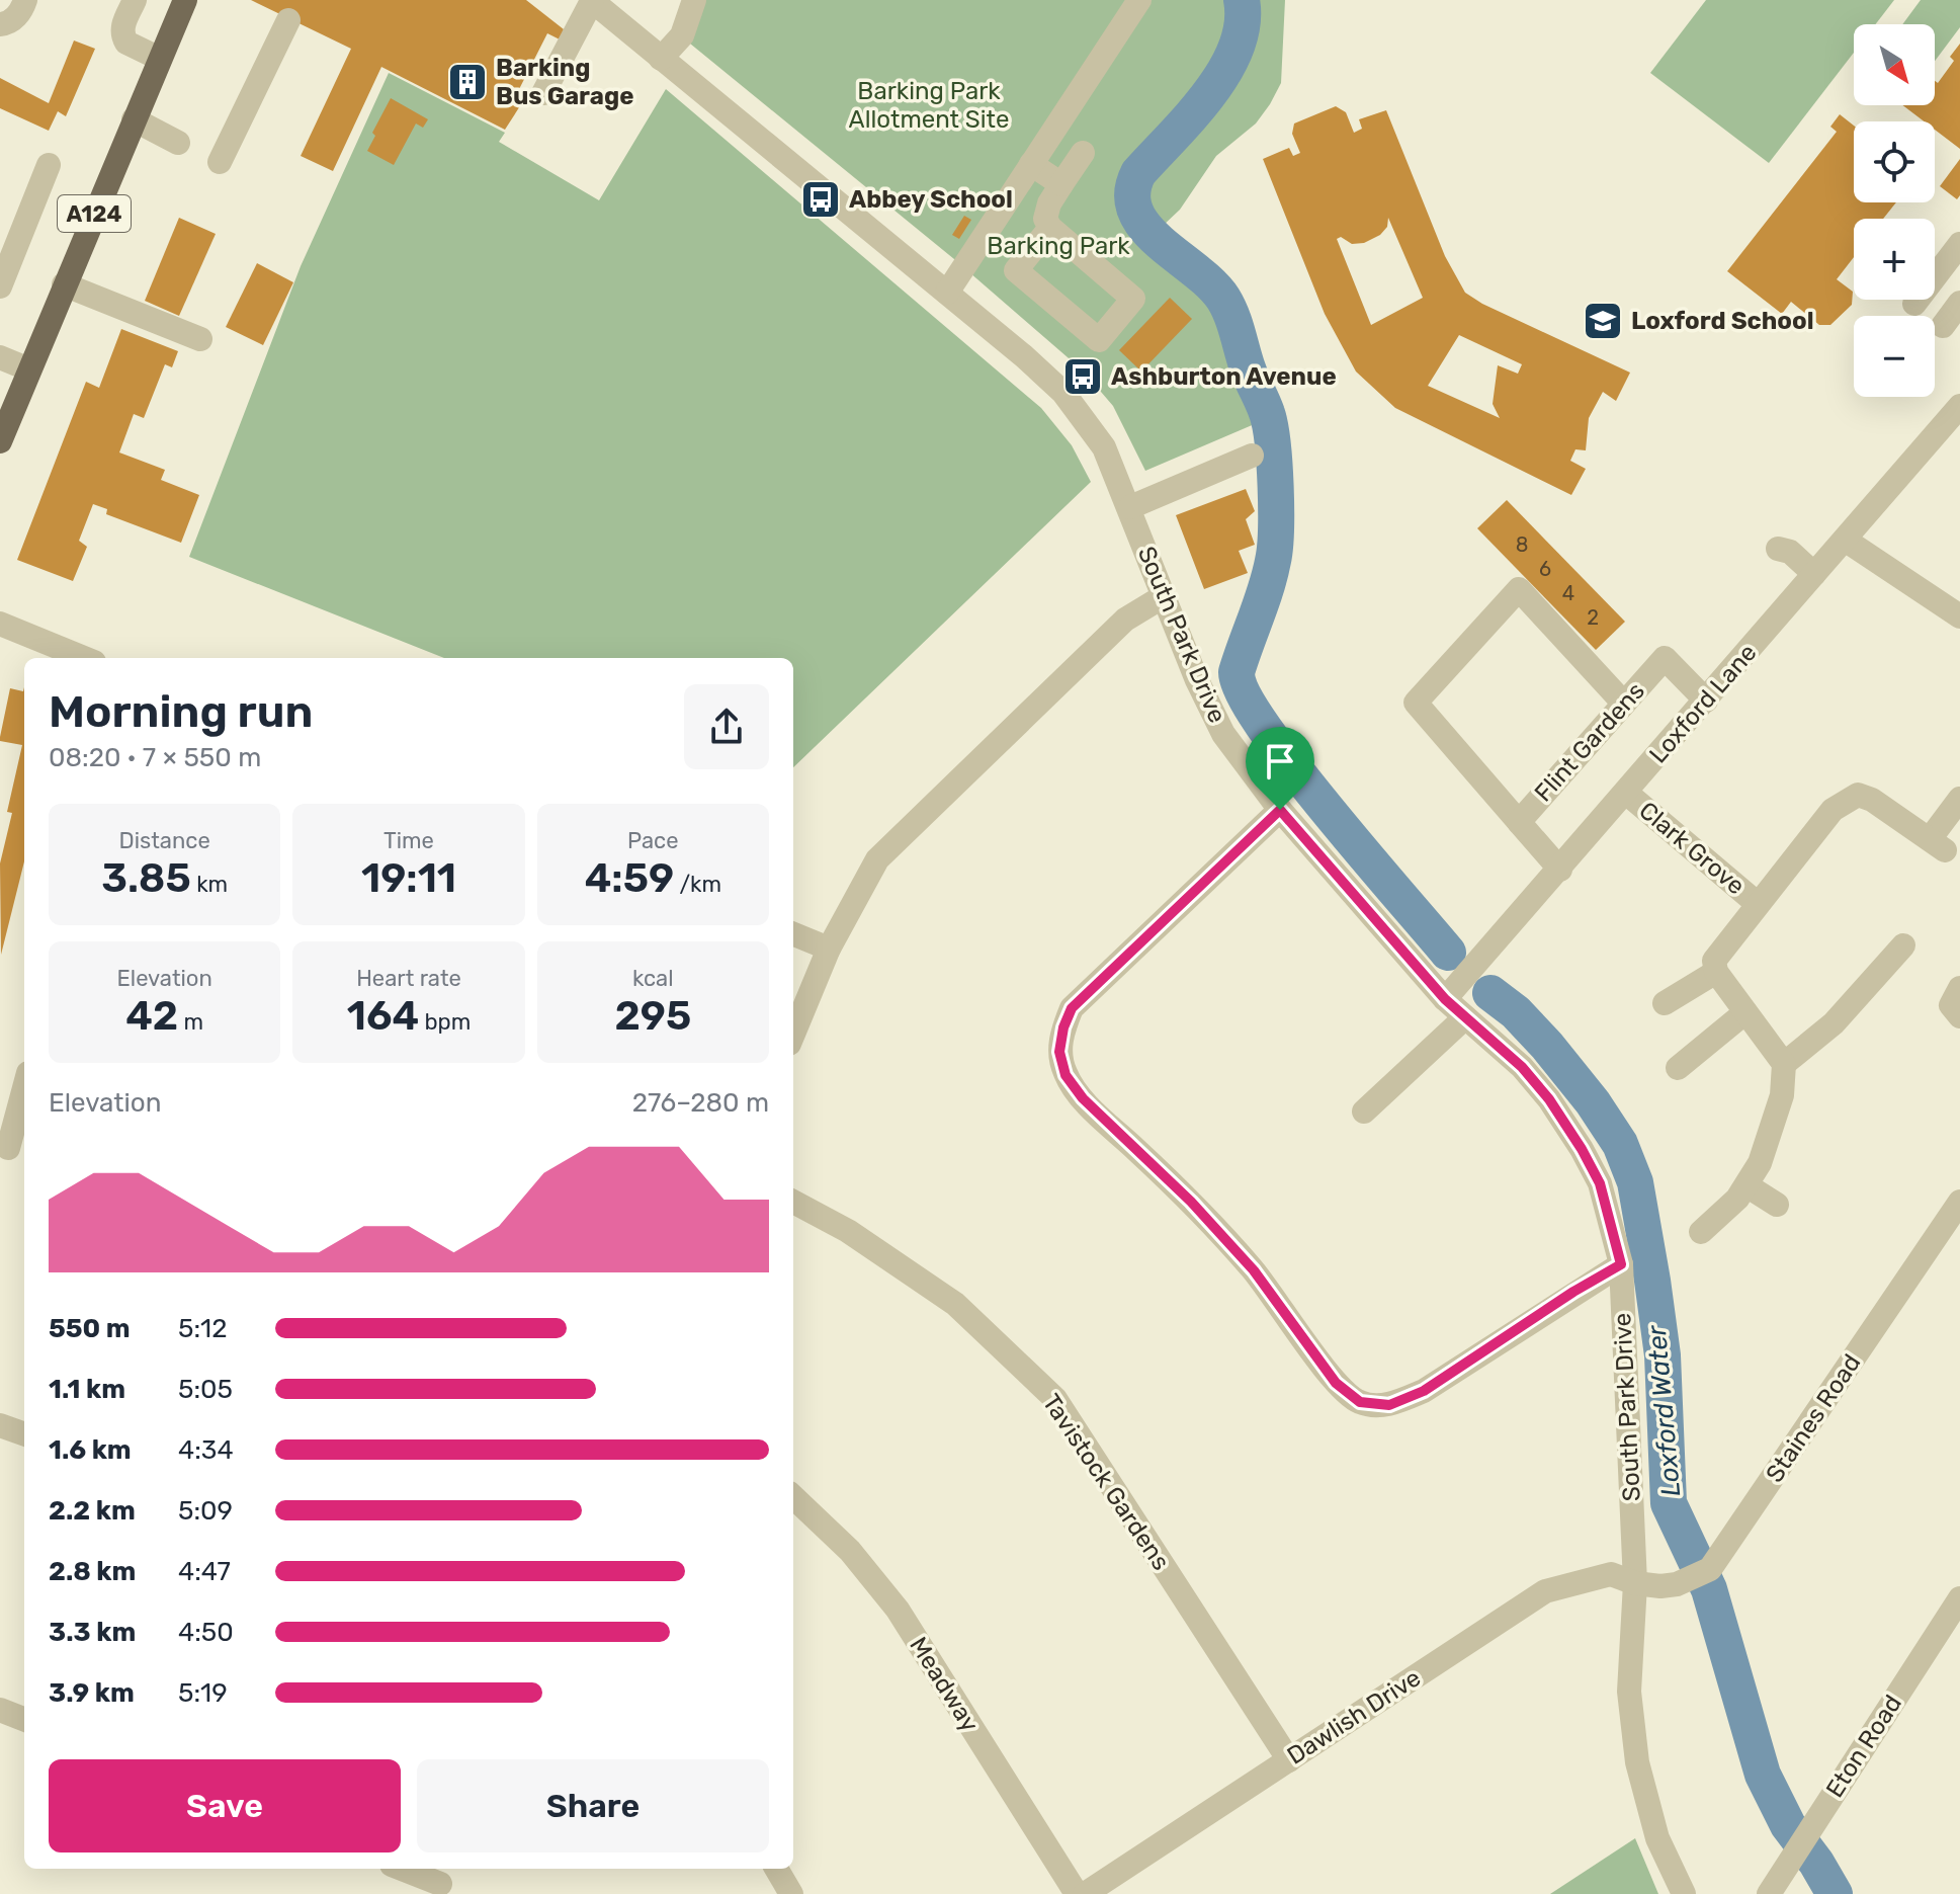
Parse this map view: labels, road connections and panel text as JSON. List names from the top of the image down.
{
  "streets": {
    "main road": ["A124"],
    "street": [
      "South Park Drive",
      "Loxford Lane",
      "Flint Gardens",
      "Clark Grove",
      "Staines Road",
      "Tavistock Gardens",
      "Meadway",
      "Dawlish Drive",
      "Eton Road"
    ]
  },
  "crossings": [
    ["South Park Drive", "Loxford Lane"],
    ["South Park Drive", "Staines Road"],
    ["South Park Drive", "Dawlish Drive"],
    ["Loxford Lane", "Flint Gardens"],
    ["Loxford Lane", "Clark Grove"],
    ["Staines Road", "Dawlish Drive"],
    ["Tavistock Gardens", "Dawlish Drive"]
  ],
  "water": ["Loxford Water"],
  "parks": ["Barking Park Allotment Site", "Barking Park"],
  "places": {
    "building": ["Barking Bus Garage"],
    "bus stop": ["Abbey School", "Ashburton Avenue"],
    "school or university": ["Loxford School"]
  },
  "house_numbers": [
    "8",
    "6",
    "4",
    "2"
  ],
  "north": "bottom right",
  "page": {
    "map_buttons": ["+", "−"],
    "heading": ["Morning run", "08:20 · 7 × 550 m"],
    "stats": [
      ["Distance", "3.85 km"],
      ["Time", "19:11"],
      ["Pace", "4:59 /km"],
      ["Elevation", "42 m"],
      ["Heart rate", "164 bpm"],
      ["kcal", "295"]
    ],
    "chart": ["Elevation", "276–280 m"],
    "list": [
      {
        "name": "550 m",
        "note": "5:12"
      },
      {
        "name": "1.1 km",
        "note": "5:05"
      },
      {
        "name": "1.6 km",
        "note": "4:34"
      },
      {
        "name": "2.2 km",
        "note": "5:09"
      },
      {
        "name": "2.8 km",
        "note": "4:47"
      },
      {
        "name": "3.3 km",
        "note": "4:50"
      },
      {
        "name": "3.9 km",
        "note": "5:19"
      }
    ],
    "buttons": ["Save", "Share"]
  }
}
